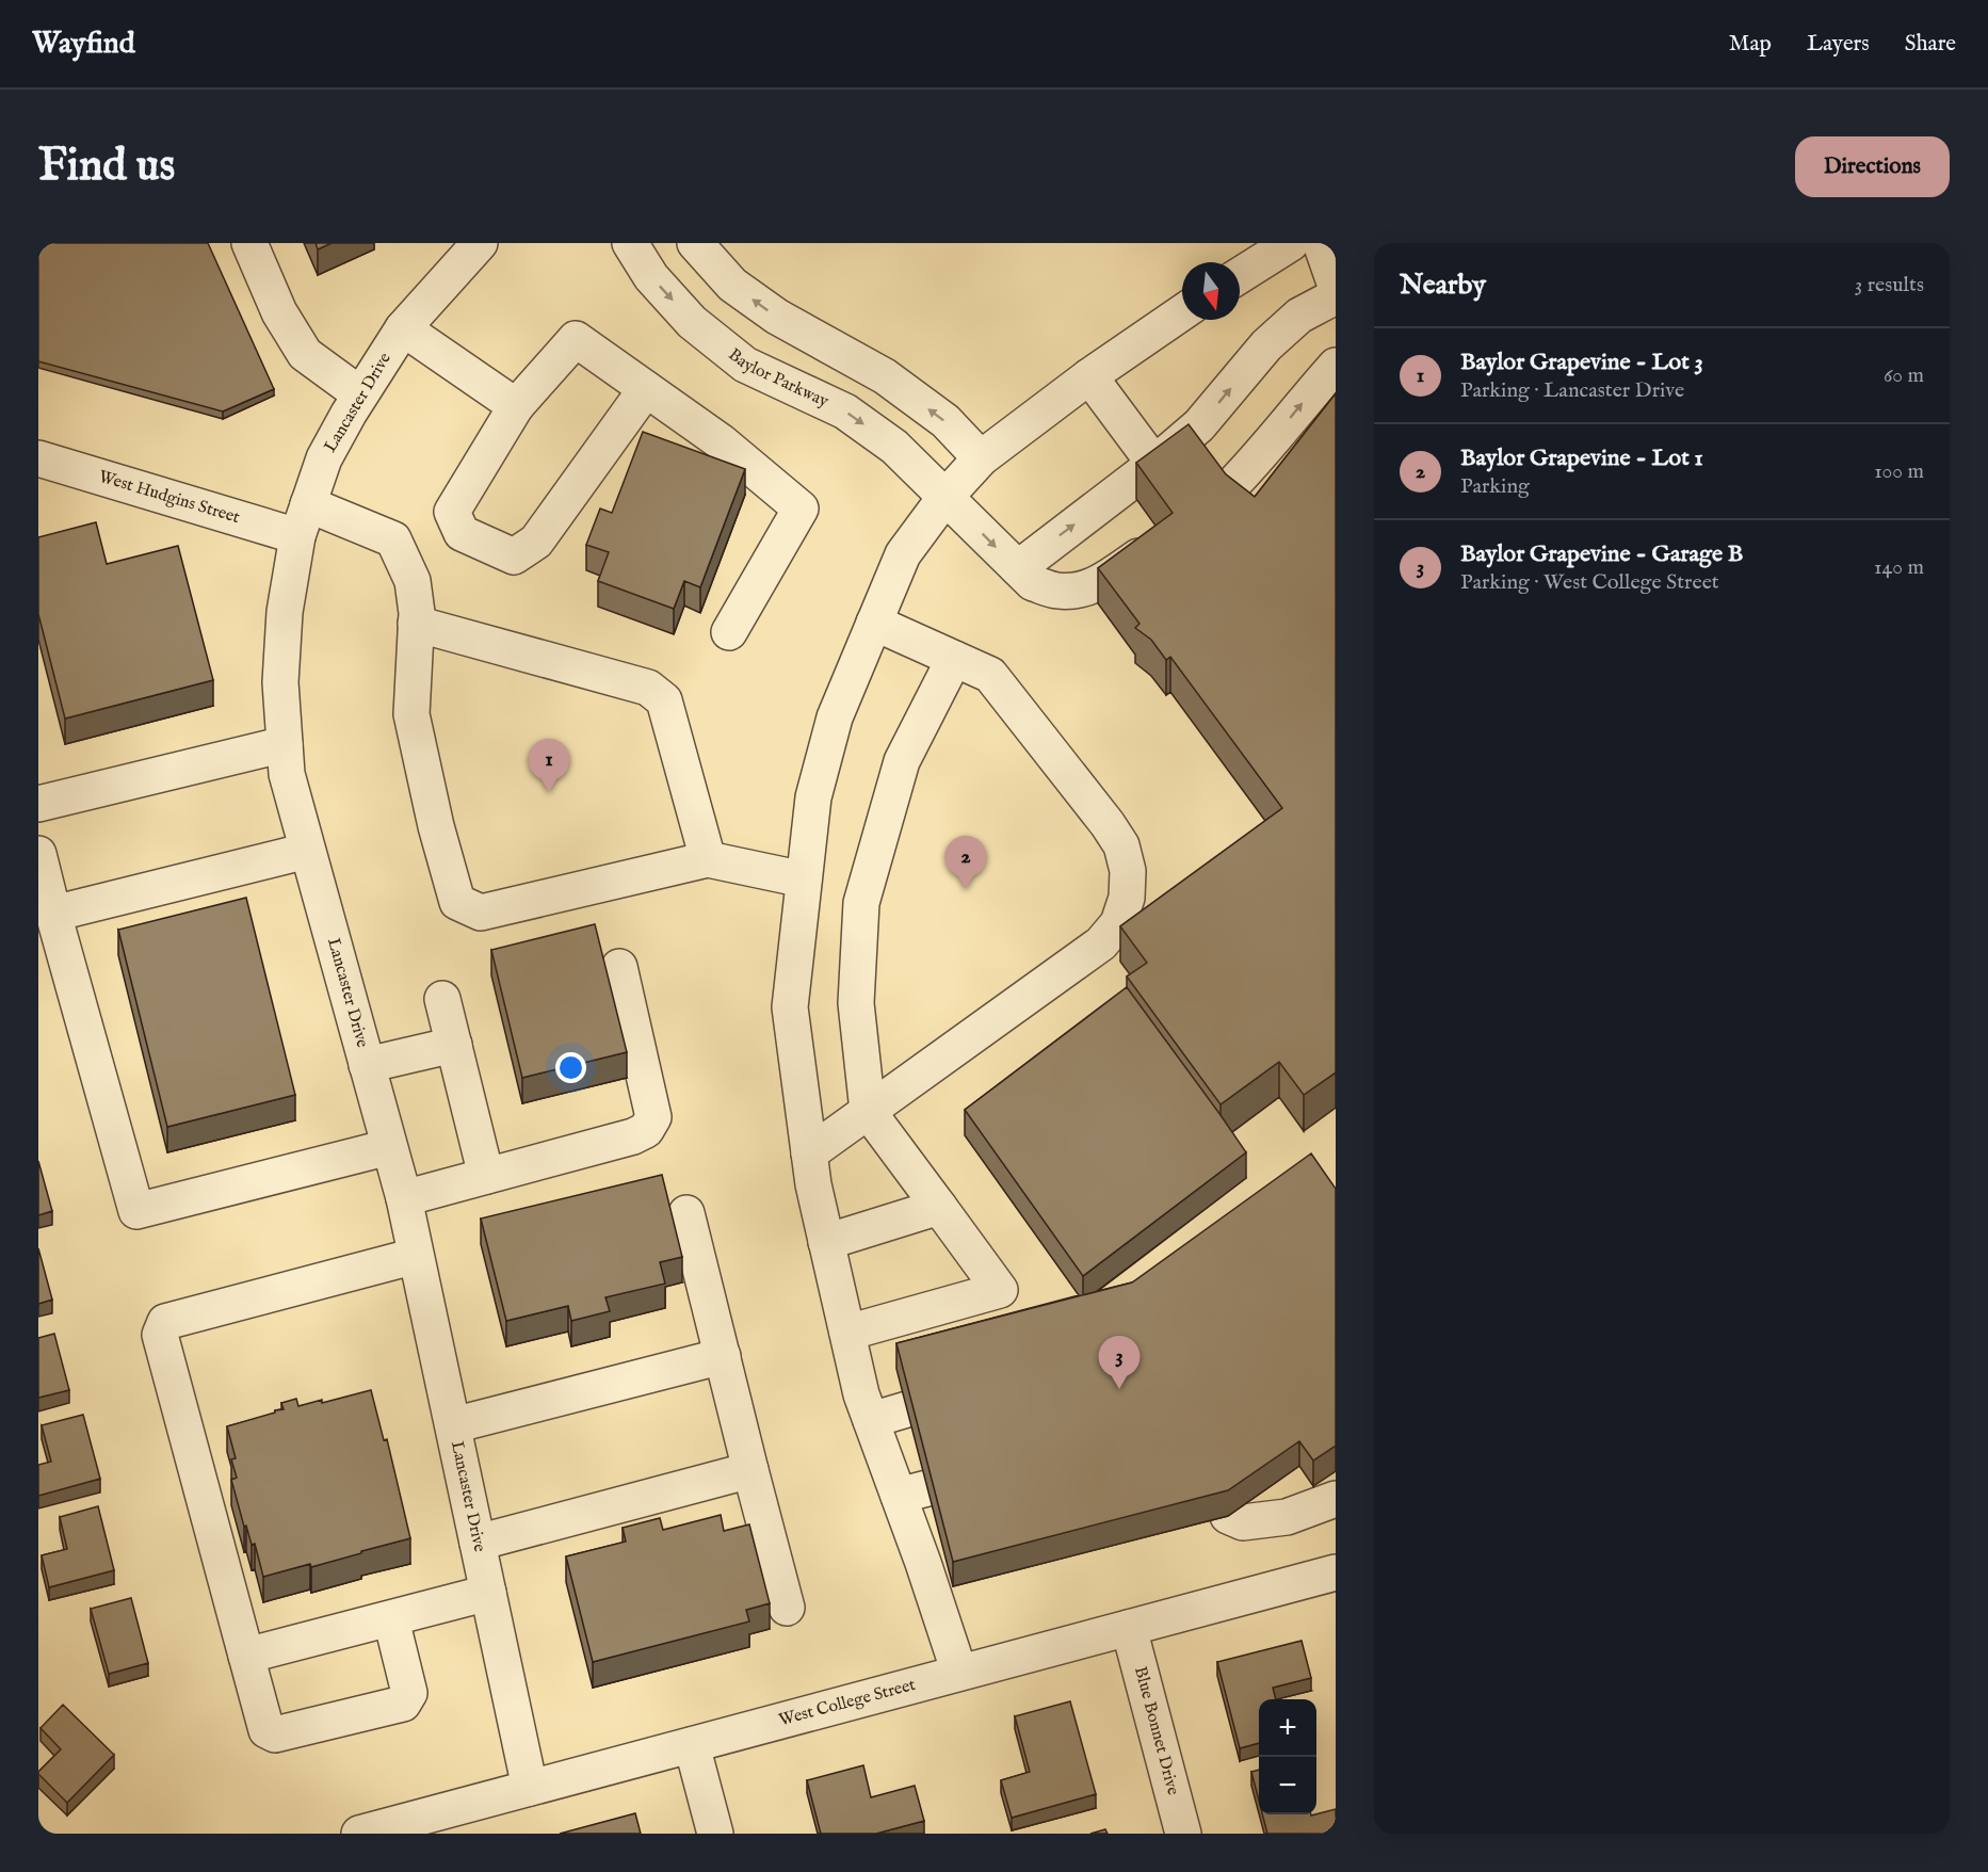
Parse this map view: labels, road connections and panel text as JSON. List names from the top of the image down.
{
  "streets": {
    "street": [
      "Baylor Parkway",
      "Lancaster Drive",
      "West Hudgins Street",
      "West College Street",
      "Blue Bonnet Drive"
    ]
  },
  "crossings": [
    ["Lancaster Drive", "West Hudgins Street"],
    ["Lancaster Drive", "West College Street"],
    ["West College Street", "Blue Bonnet Drive"]
  ],
  "north": "bottom",
  "page": {
    "header": "Wayfind",
    "nav": ["Map", "Layers", "Share"],
    "buttons": "Directions",
    "title": "Find us",
    "heading": ["Nearby", "3 results"],
    "list": [
      {
        "mark": "1",
        "name": "Baylor Grapevine - Lot 3",
        "note": "Parking · Lancaster Drive",
        "value": "60 m"
      },
      {
        "mark": "2",
        "name": "Baylor Grapevine - Lot 1",
        "note": "Parking",
        "value": "100 m"
      },
      {
        "mark": "3",
        "name": "Baylor Grapevine - Garage B",
        "note": "Parking · West College Street",
        "value": "140 m"
      }
    ],
    "pins": ["1", "2", "3"],
    "map_buttons": ["+", "−"]
  }
}
